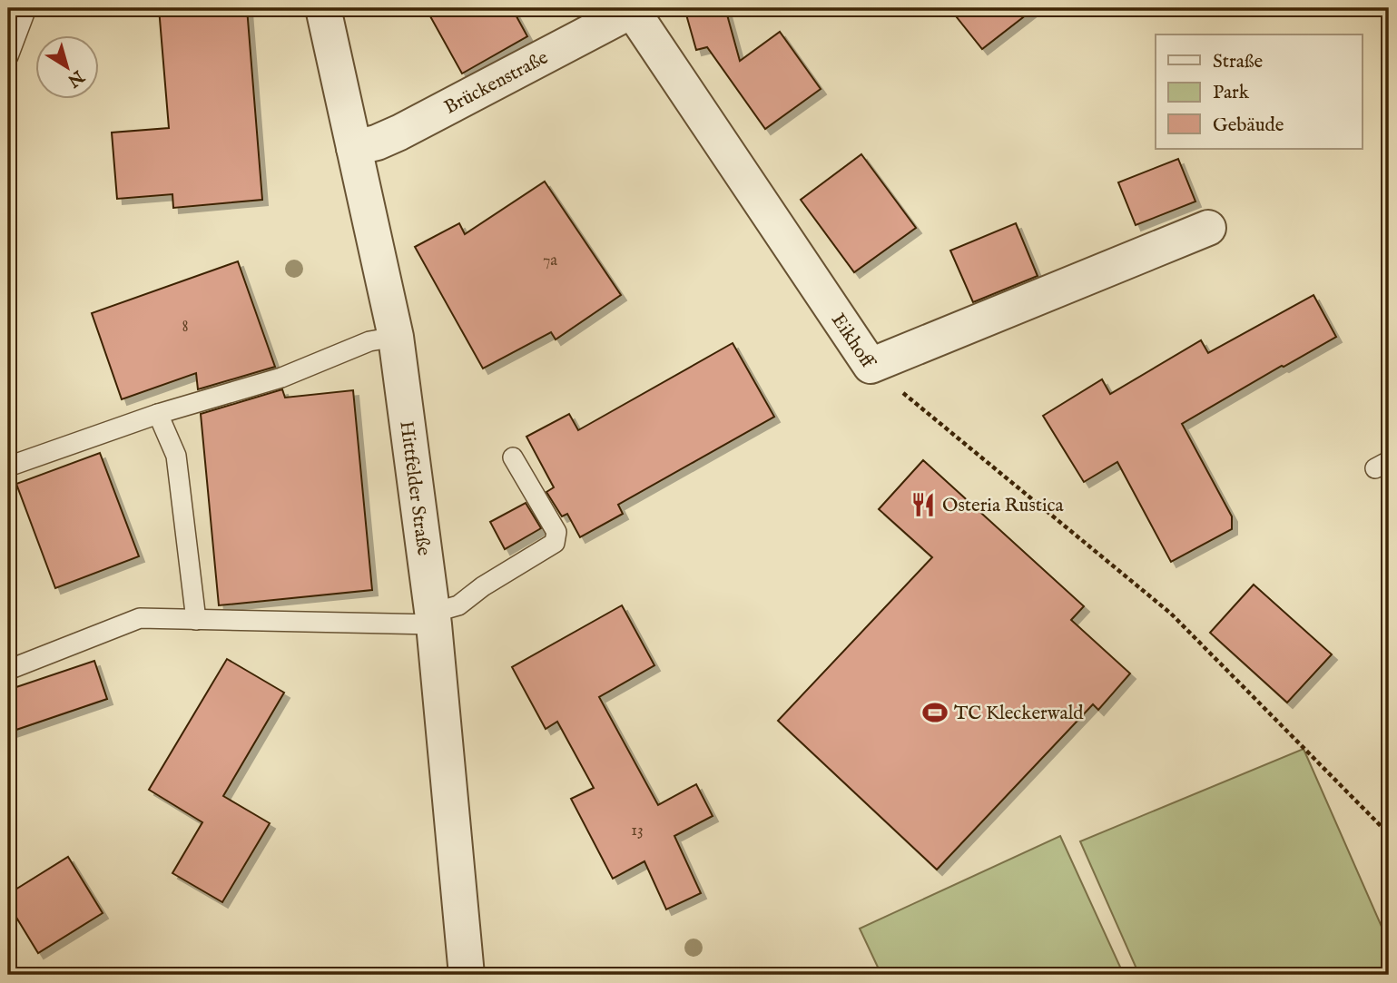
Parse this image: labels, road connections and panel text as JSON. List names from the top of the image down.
{
  "streets": {
    "street": ["Brückenstraße", "Eikhoff", "Hittfelder Straße"]
  },
  "crossings": [
    ["Brückenstraße", "Eikhoff"],
    ["Brückenstraße", "Hittfelder Straße"]
  ],
  "places": {
    "restaurant": ["Osteria Rustica"],
    "sports": ["TC Kleckerwald"]
  },
  "house_numbers": ["7a", "8", "13"],
  "legend": ["Straße", "Park", "Gebäude"],
  "north": "bottom right"
}
